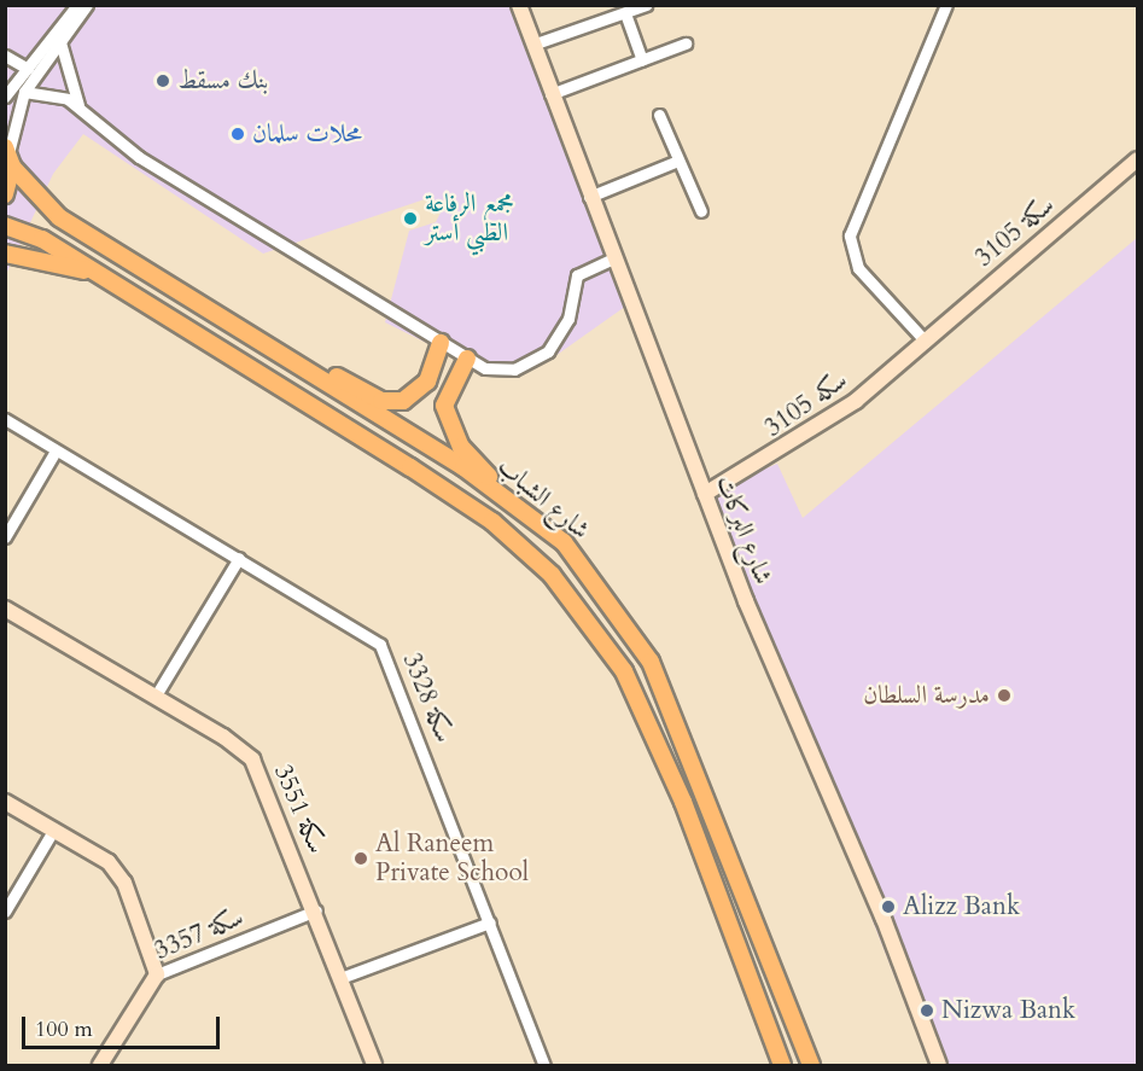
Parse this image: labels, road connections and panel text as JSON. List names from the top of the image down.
{
  "streets": {
    "main road": ["شارع الشباب"],
    "street": [
      "سكة 3105",
      "سكه 3105",
      "شارع البركات",
      "سكة 3328",
      "سكة 3551",
      "سكة 3357"
    ]
  },
  "crossings": [
    ["سكة 3105", "سكه 3105"],
    ["سكه 3105", "شارع البركات"],
    ["سكة 3551", "سكة 3357"]
  ],
  "places": [
    "بنك مسقط",
    "محلات سلمان",
    "مجمع الرفاعة الطبي أستر",
    "مدرسة السلطان",
    "Al Raneem Private School",
    "Alizz Bank",
    "Nizwa Bank"
  ],
  "scale_bar": "100 m"
}
